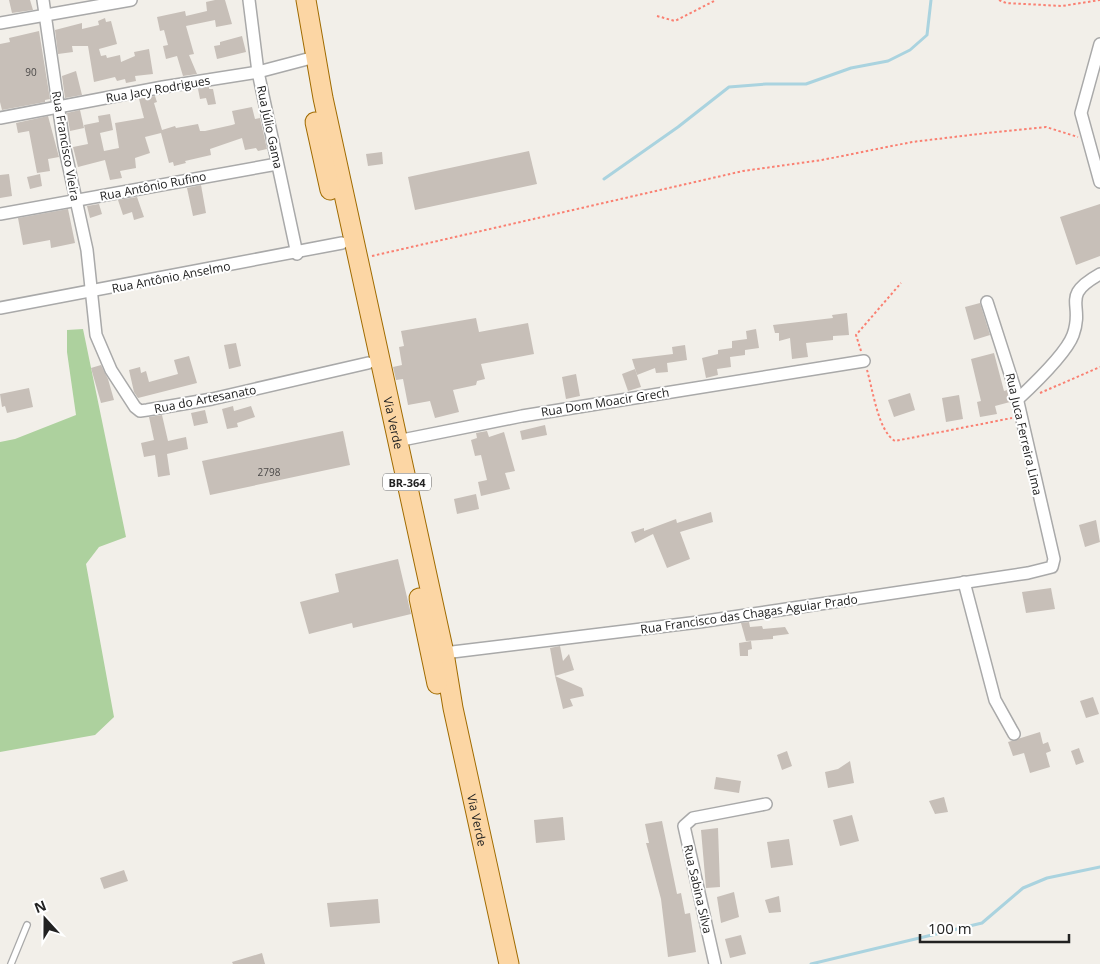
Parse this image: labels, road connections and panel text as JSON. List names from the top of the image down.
{
  "streets": {
    "main road": ["Via Verde", "BR-364"],
    "street": [
      "Rua Jacy Rodrigues",
      "Rua Júlio Gama",
      "Rua Francisco Vieira",
      "Rua Antônio Rufino",
      "Rua Antônio Anselmo",
      "Rua do Artesanato",
      "Rua Dom Moacir Grech",
      "Rua Juca Ferreira Lima",
      "Rua Francisco das Chagas Aguiar Prado",
      "Rua Sabina Silva"
    ]
  },
  "crossings": [
    ["Rua Jacy Rodrigues", "Rua Júlio Gama"],
    ["Rua Jacy Rodrigues", "Rua Francisco Vieira"],
    ["Rua Jacy Rodrigues", "Via Verde"],
    ["Rua Júlio Gama", "Rua Antônio Rufino"],
    ["Rua Júlio Gama", "Rua Antônio Anselmo"],
    ["Rua Francisco Vieira", "Rua Antônio Rufino"],
    ["Rua Francisco Vieira", "Rua Antônio Anselmo"],
    ["Rua Francisco Vieira", "Rua do Artesanato"],
    ["Rua Antônio Anselmo", "Rua do Artesanato"],
    ["Rua Antônio Anselmo", "Via Verde"],
    ["Rua do Artesanato", "Via Verde"],
    ["Rua Dom Moacir Grech", "Via Verde"],
    ["Via Verde", "Rua Francisco das Chagas Aguiar Prado"],
    ["Rua Juca Ferreira Lima", "Rua Francisco das Chagas Aguiar Prado"]
  ],
  "house_numbers": ["90", "2798"],
  "scale_bar": "100 m",
  "north": "top"
}
